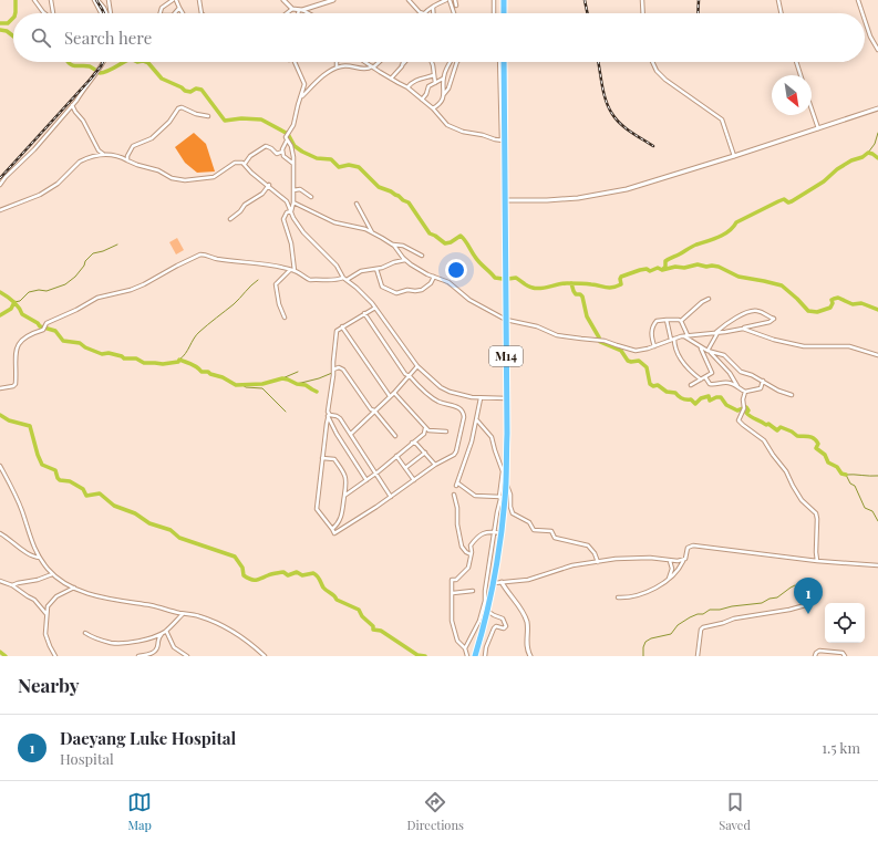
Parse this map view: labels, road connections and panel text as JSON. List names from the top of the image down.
{
  "streets": {
    "highway": ["M14"]
  },
  "north": "bottom right",
  "page": {
    "search": "Search here",
    "pins": "1",
    "heading": "Nearby",
    "list": [
      {
        "mark": "1",
        "name": "Daeyang Luke Hospital",
        "note": "Hospital",
        "value": "1.5 km"
      }
    ],
    "nav": ["Map", "Directions", "Saved"]
  }
}
